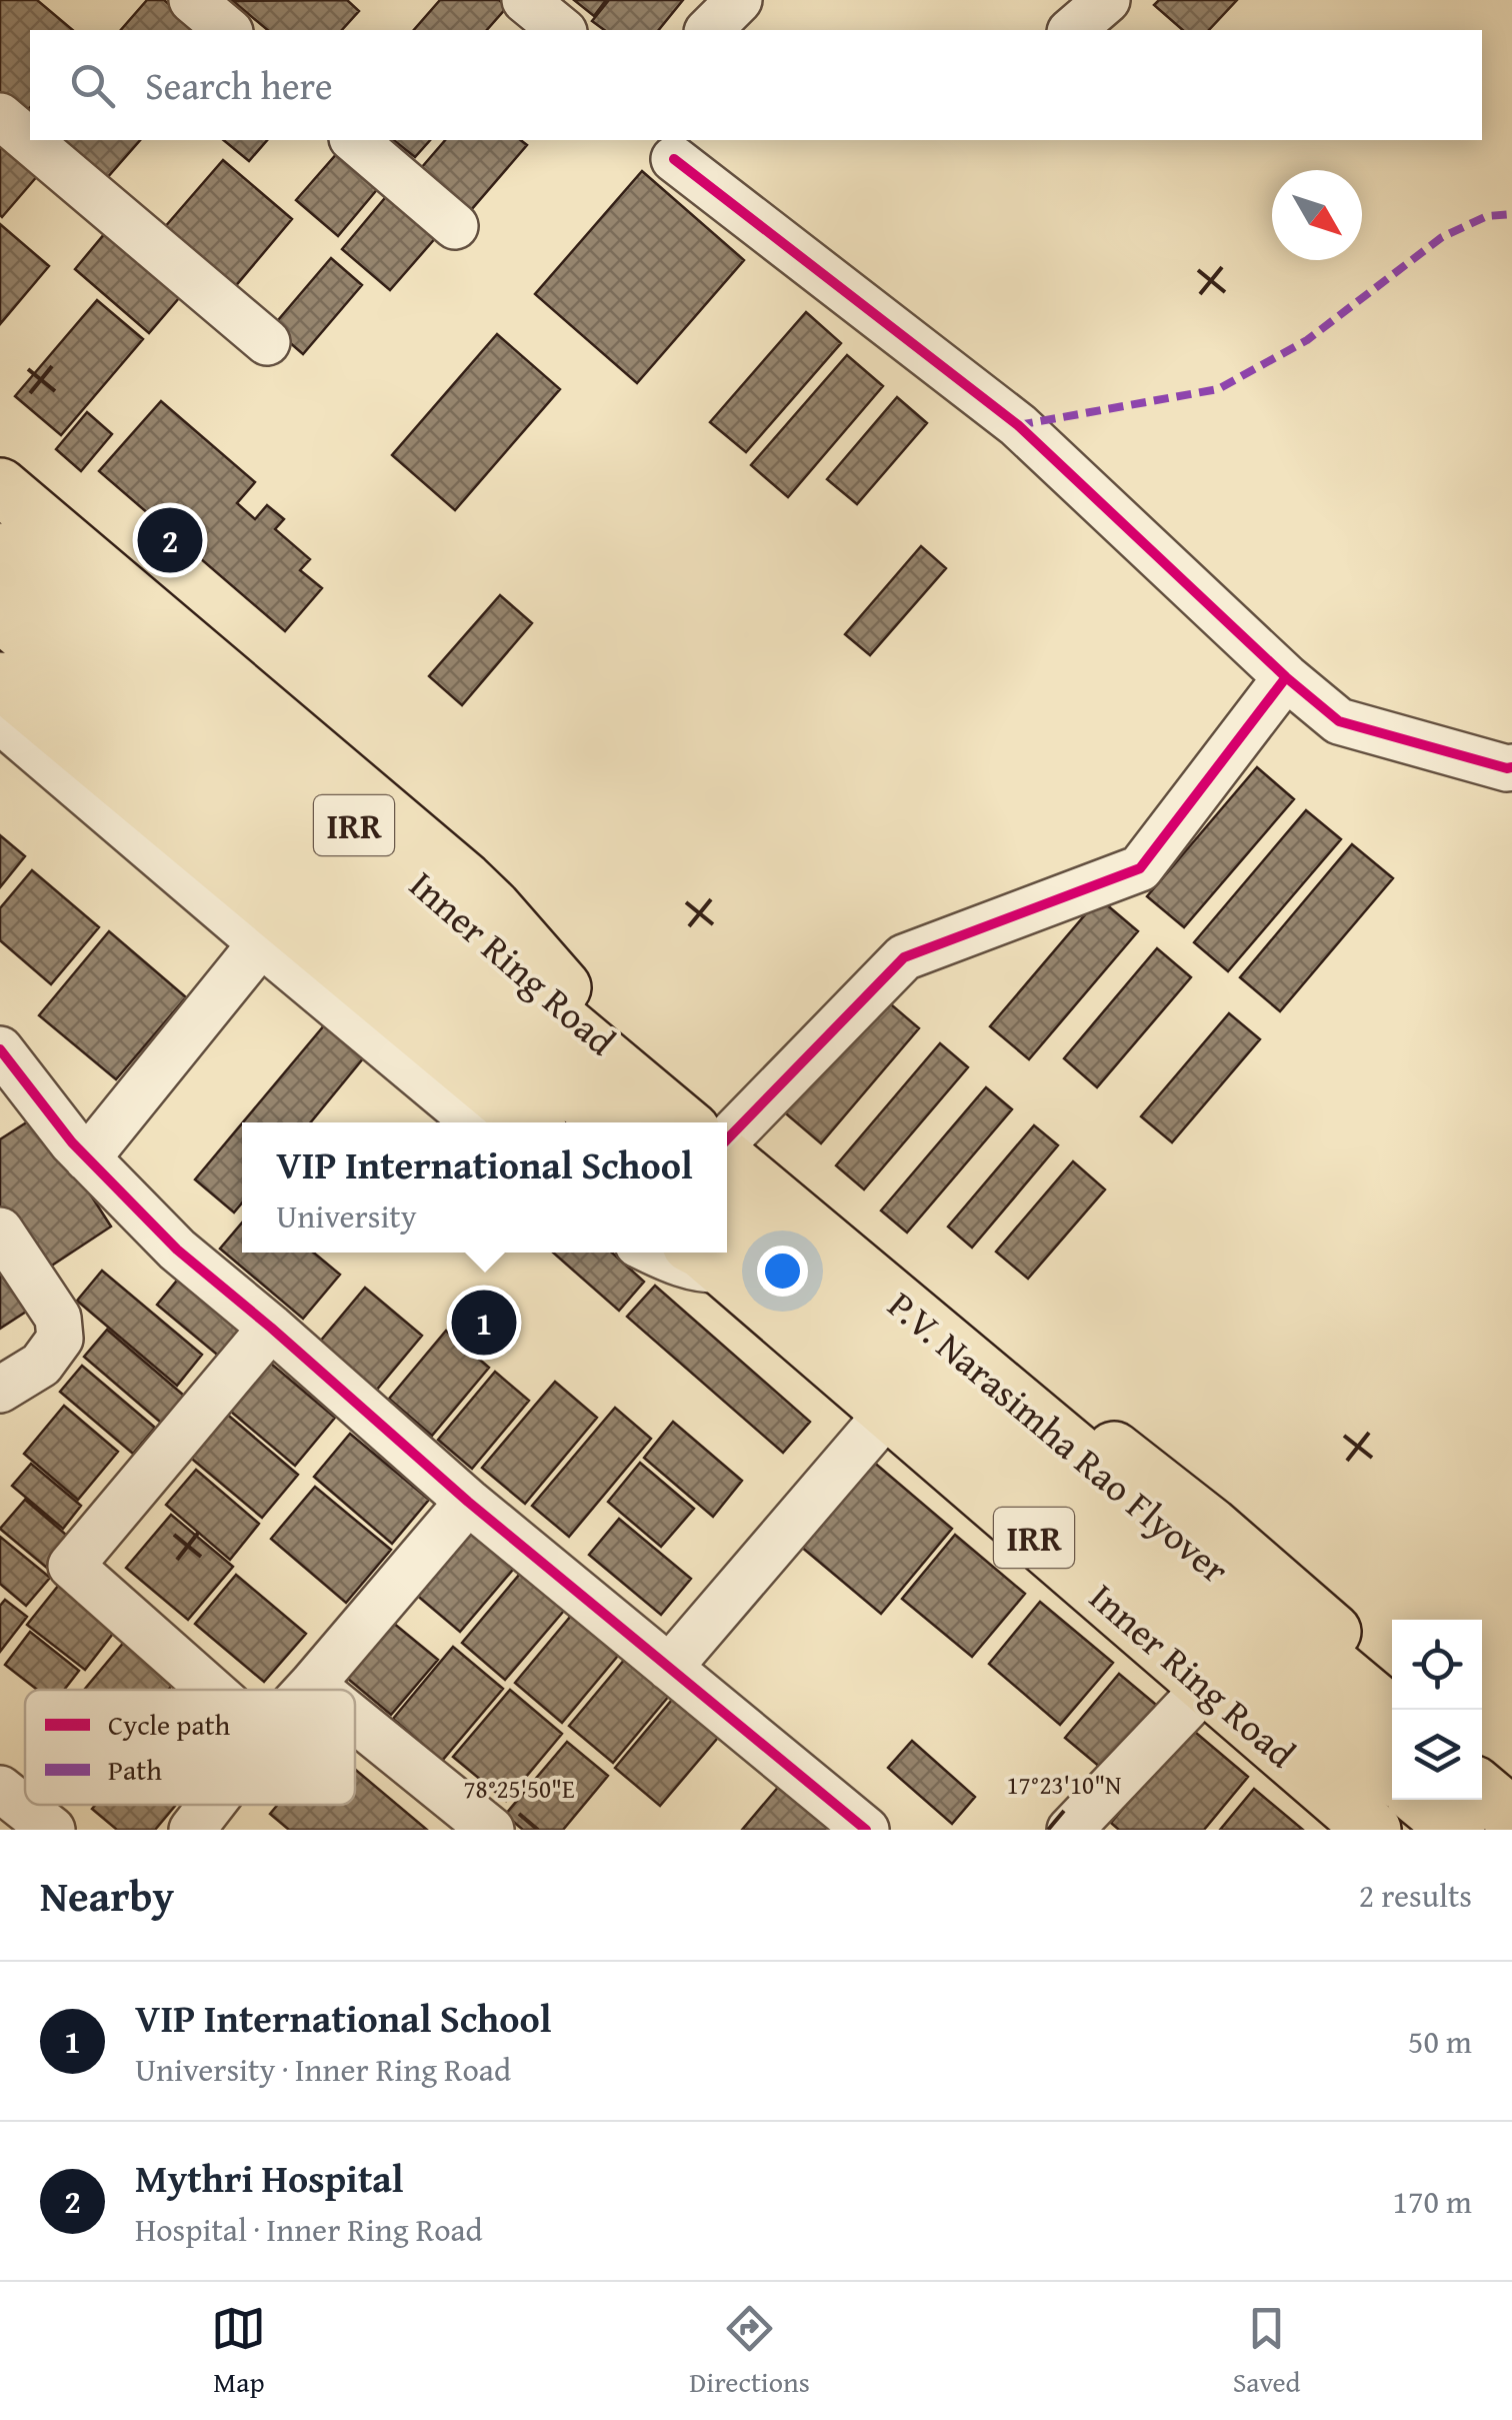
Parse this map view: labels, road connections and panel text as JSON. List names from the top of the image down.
{
  "streets": {
    "main road": ["IRR", "Inner Ring Road", "P.V. Narasimha Rao Flyover"]
  },
  "legend": ["Cycle path", "Path"],
  "north": "bottom right",
  "page": {
    "search": "Search here",
    "pins": ["2", "1"],
    "popup": ["VIP International School", "University"],
    "heading": ["Nearby", "2 results"],
    "list": [
      {
        "mark": "1",
        "name": "VIP International School",
        "note": "University · Inner Ring Road",
        "value": "50 m"
      },
      {
        "mark": "2",
        "name": "Mythri Hospital",
        "note": "Hospital · Inner Ring Road",
        "value": "170 m"
      }
    ],
    "nav": ["Map", "Directions", "Saved"]
  },
  "coordinates": ["17°23'10\"N", "78°25'50\"E"]
}
